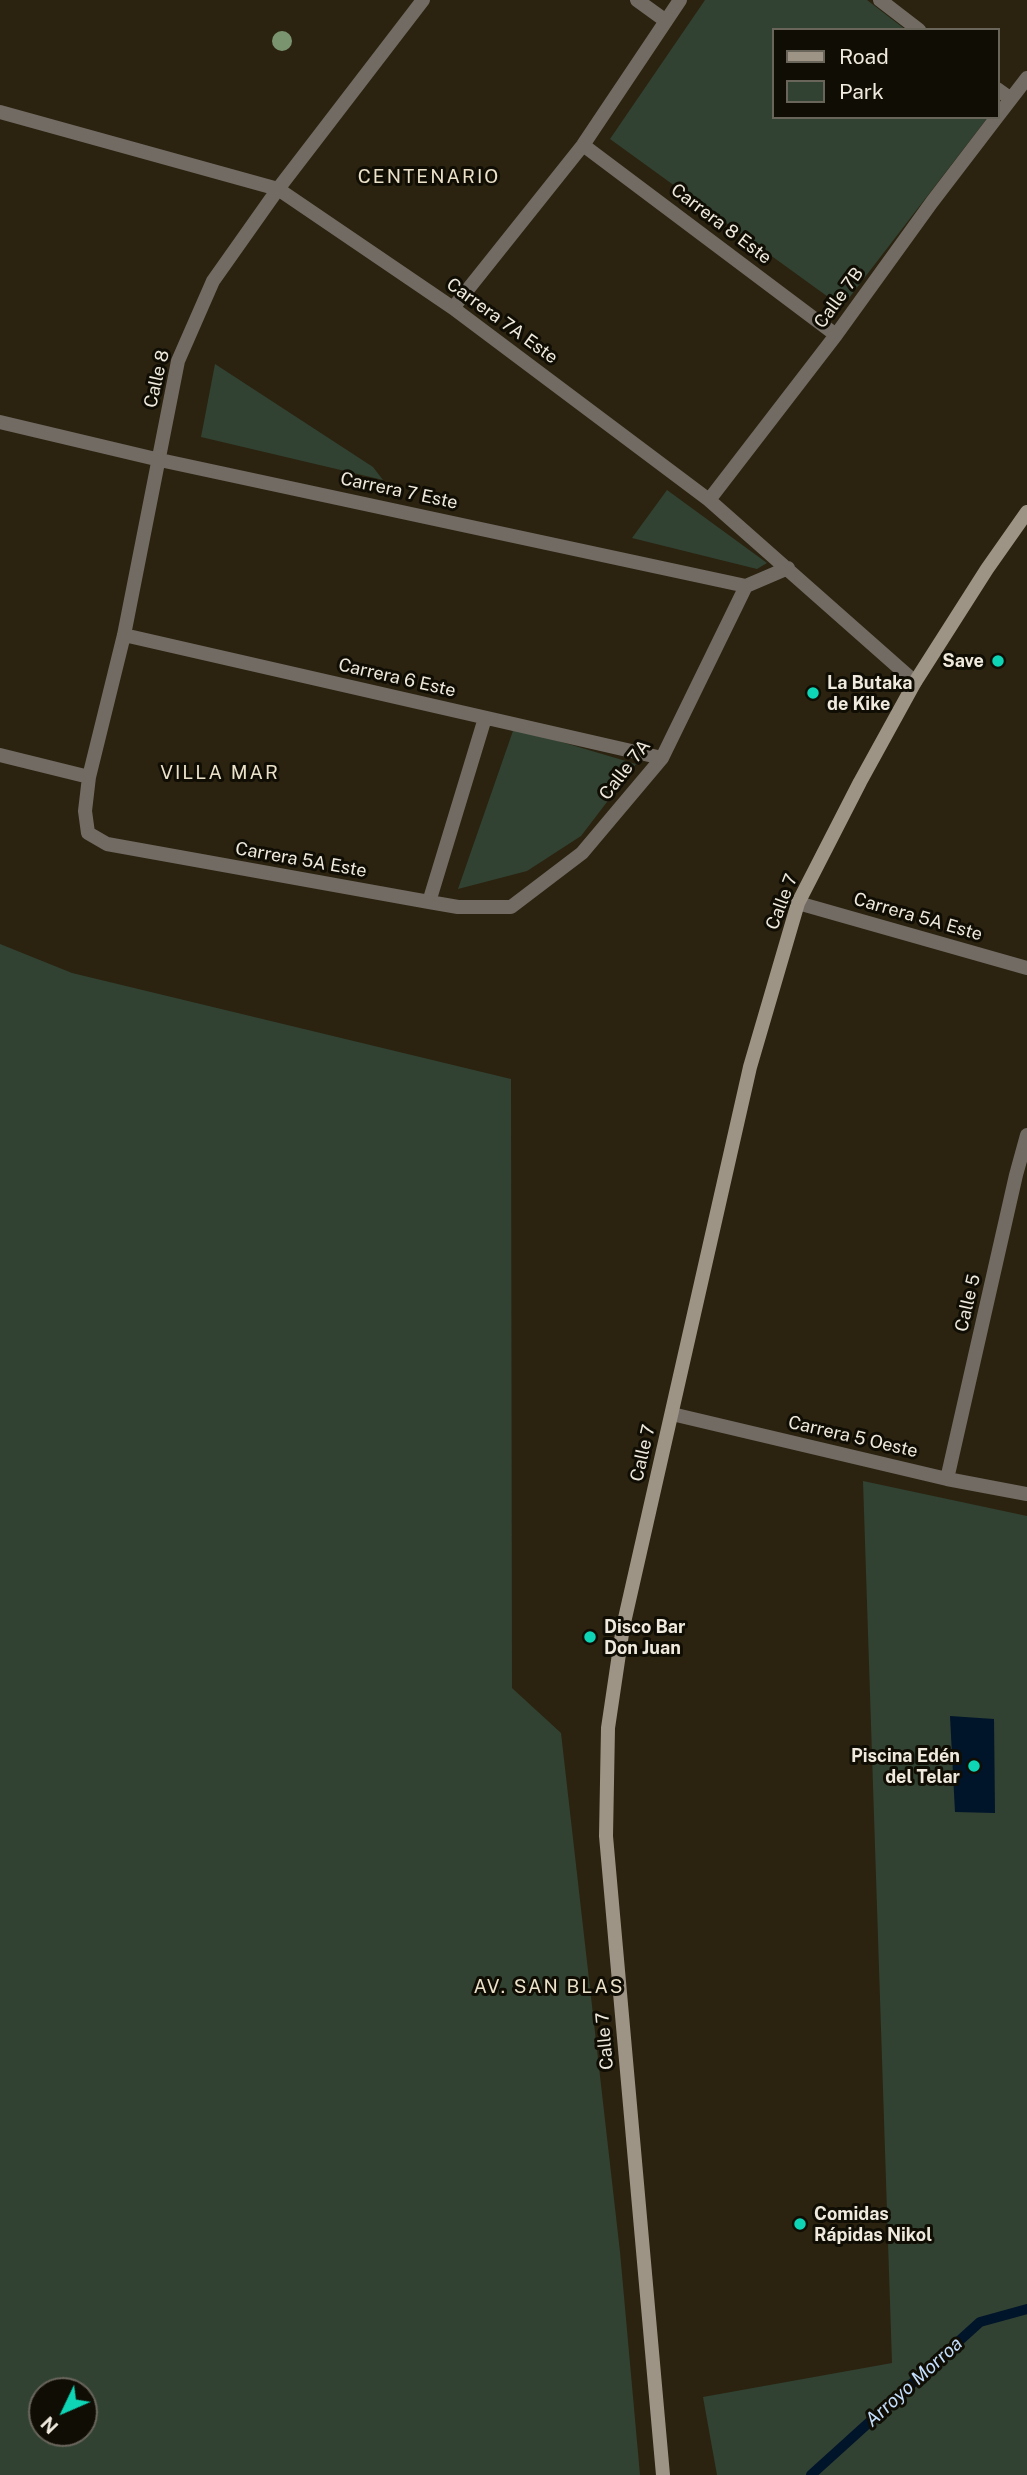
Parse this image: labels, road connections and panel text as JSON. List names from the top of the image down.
{
  "streets": {
    "street": [
      "Carrera 8 Este",
      "Calle 7B",
      "Carrera 7A Este",
      "Calle 8",
      "Carrera 7 Este",
      "Carrera 6 Este",
      "Calle 7A",
      "Carrera 5A Este",
      "Calle 7",
      "Calle 5",
      "Carrera 5 Oeste"
    ]
  },
  "crossings": [
    ["Carrera 8 Este", "Calle 7B"],
    ["Calle 7B", "Carrera 7A Este"],
    ["Carrera 7A Este", "Calle 8"],
    ["Carrera 7A Este", "Calle 7"],
    ["Calle 8", "Carrera 7 Este"],
    ["Calle 8", "Carrera 6 Este"],
    ["Calle 8", "Carrera 5A Este"],
    ["Carrera 7 Este", "Calle 7A"],
    ["Carrera 6 Este", "Calle 7A"],
    ["Calle 7A", "Carrera 5A Este"],
    ["Carrera 5A Este", "Calle 7"],
    ["Calle 7", "Carrera 5 Oeste"],
    ["Calle 5", "Carrera 5 Oeste"]
  ],
  "districts": ["CENTENARIO", "VILLA MAR", "AV. SAN BLAS"],
  "water": ["Arroyo Morroa"],
  "places": [
    "Save",
    "La Butaka de Kike",
    "Disco Bar Don Juan",
    "Piscina Edén del Telar",
    "Comidas Rápidas Nikol"
  ],
  "legend": ["Road", "Park"],
  "north": "bottom left"
}
